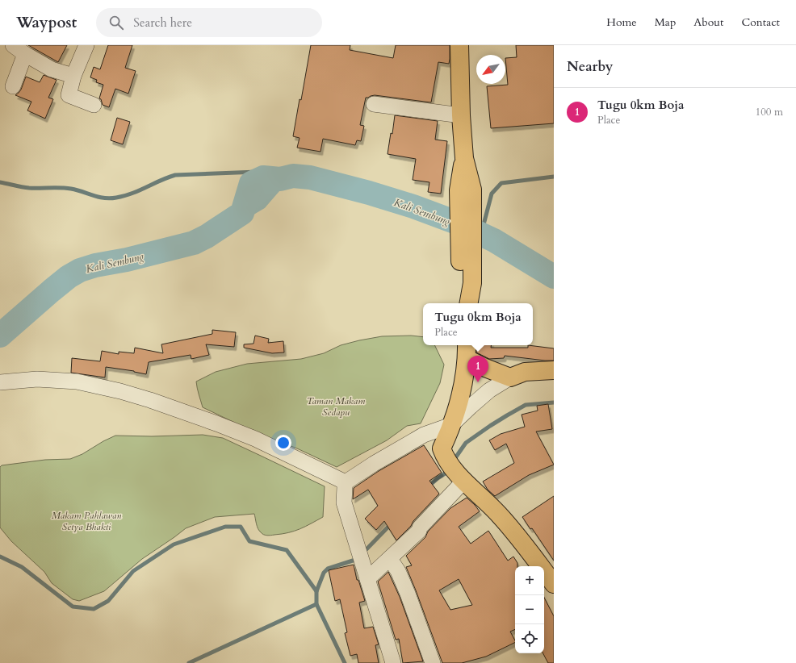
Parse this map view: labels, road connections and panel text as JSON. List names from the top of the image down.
{
  "water": ["Kali Sembung"],
  "parks": ["Taman Makam Sedapu", "Makam Pahlawan Setya Bhakti"],
  "north": "bottom left",
  "page": {
    "header": "Waypost",
    "search": "Search here",
    "nav": [
      "Home",
      "Map",
      "About",
      "Contact"
    ],
    "heading": "Nearby",
    "list": [
      {
        "mark": "1",
        "name": "Tugu 0km Boja",
        "note": "Place",
        "value": "100 m"
      }
    ],
    "popup": ["Tugu 0km Boja", "Place"],
    "pins": "1",
    "map_buttons": ["+", "−"]
  }
}
